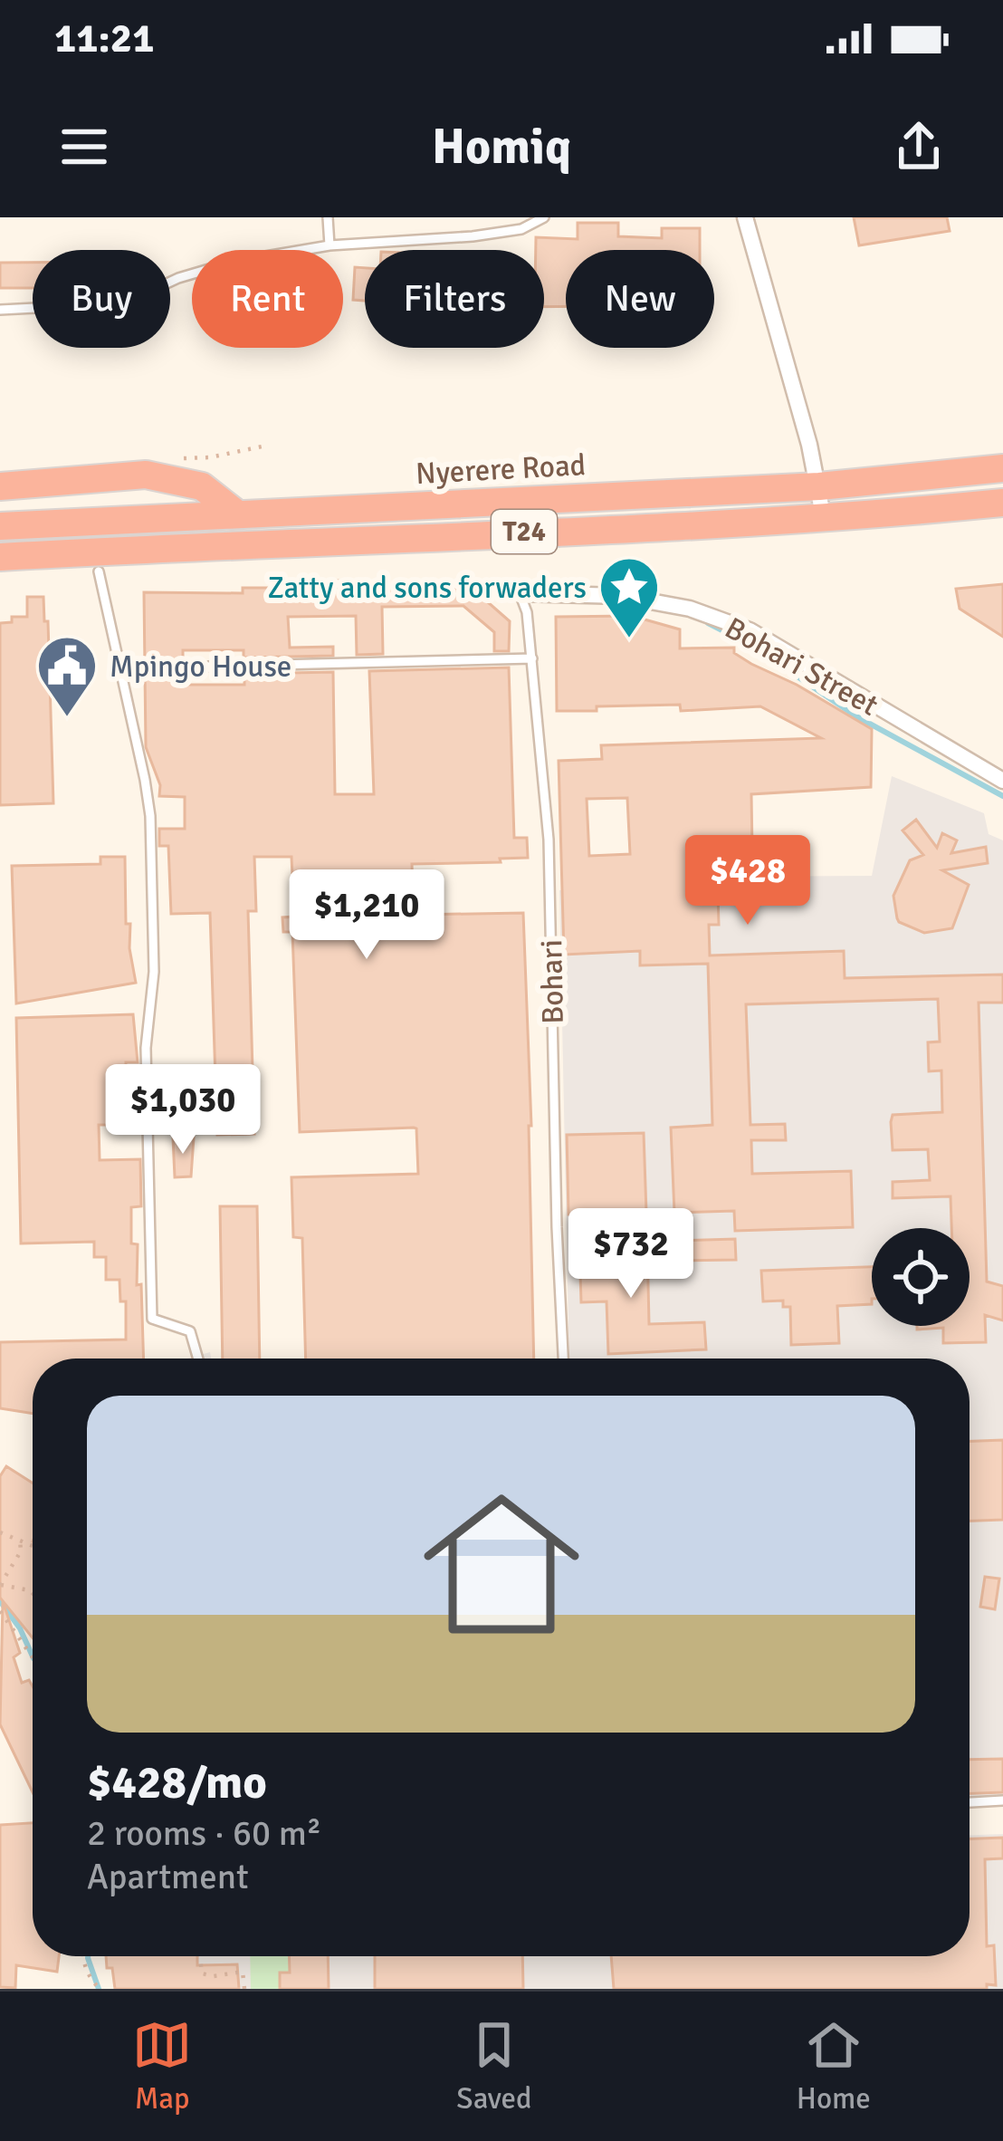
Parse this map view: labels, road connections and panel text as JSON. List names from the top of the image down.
{
  "streets": {
    "highway": ["Nyerere Road", "T24"],
    "street": ["Bohari Street"],
    "lane": ["Bohari"]
  },
  "crossings": [
    ["Bohari Street", "Bohari"]
  ],
  "places": {
    "place": ["Zatty and sons forwaders"],
    "public building": ["Mpingo House"]
  },
  "page": {
    "status": "11:21",
    "header": "Homiq",
    "chip": [
      "Buy",
      "Rent",
      "Filters",
      "New"
    ],
    "price": [
      "$428",
      "$1,210",
      "$1,030",
      "$732"
    ],
    "list": [
      {
        "name": "$428/mo",
        "note": "2 rooms · 60 m² · Apartment"
      }
    ],
    "tabs": ["Map", "Saved", "Home"]
  }
}
